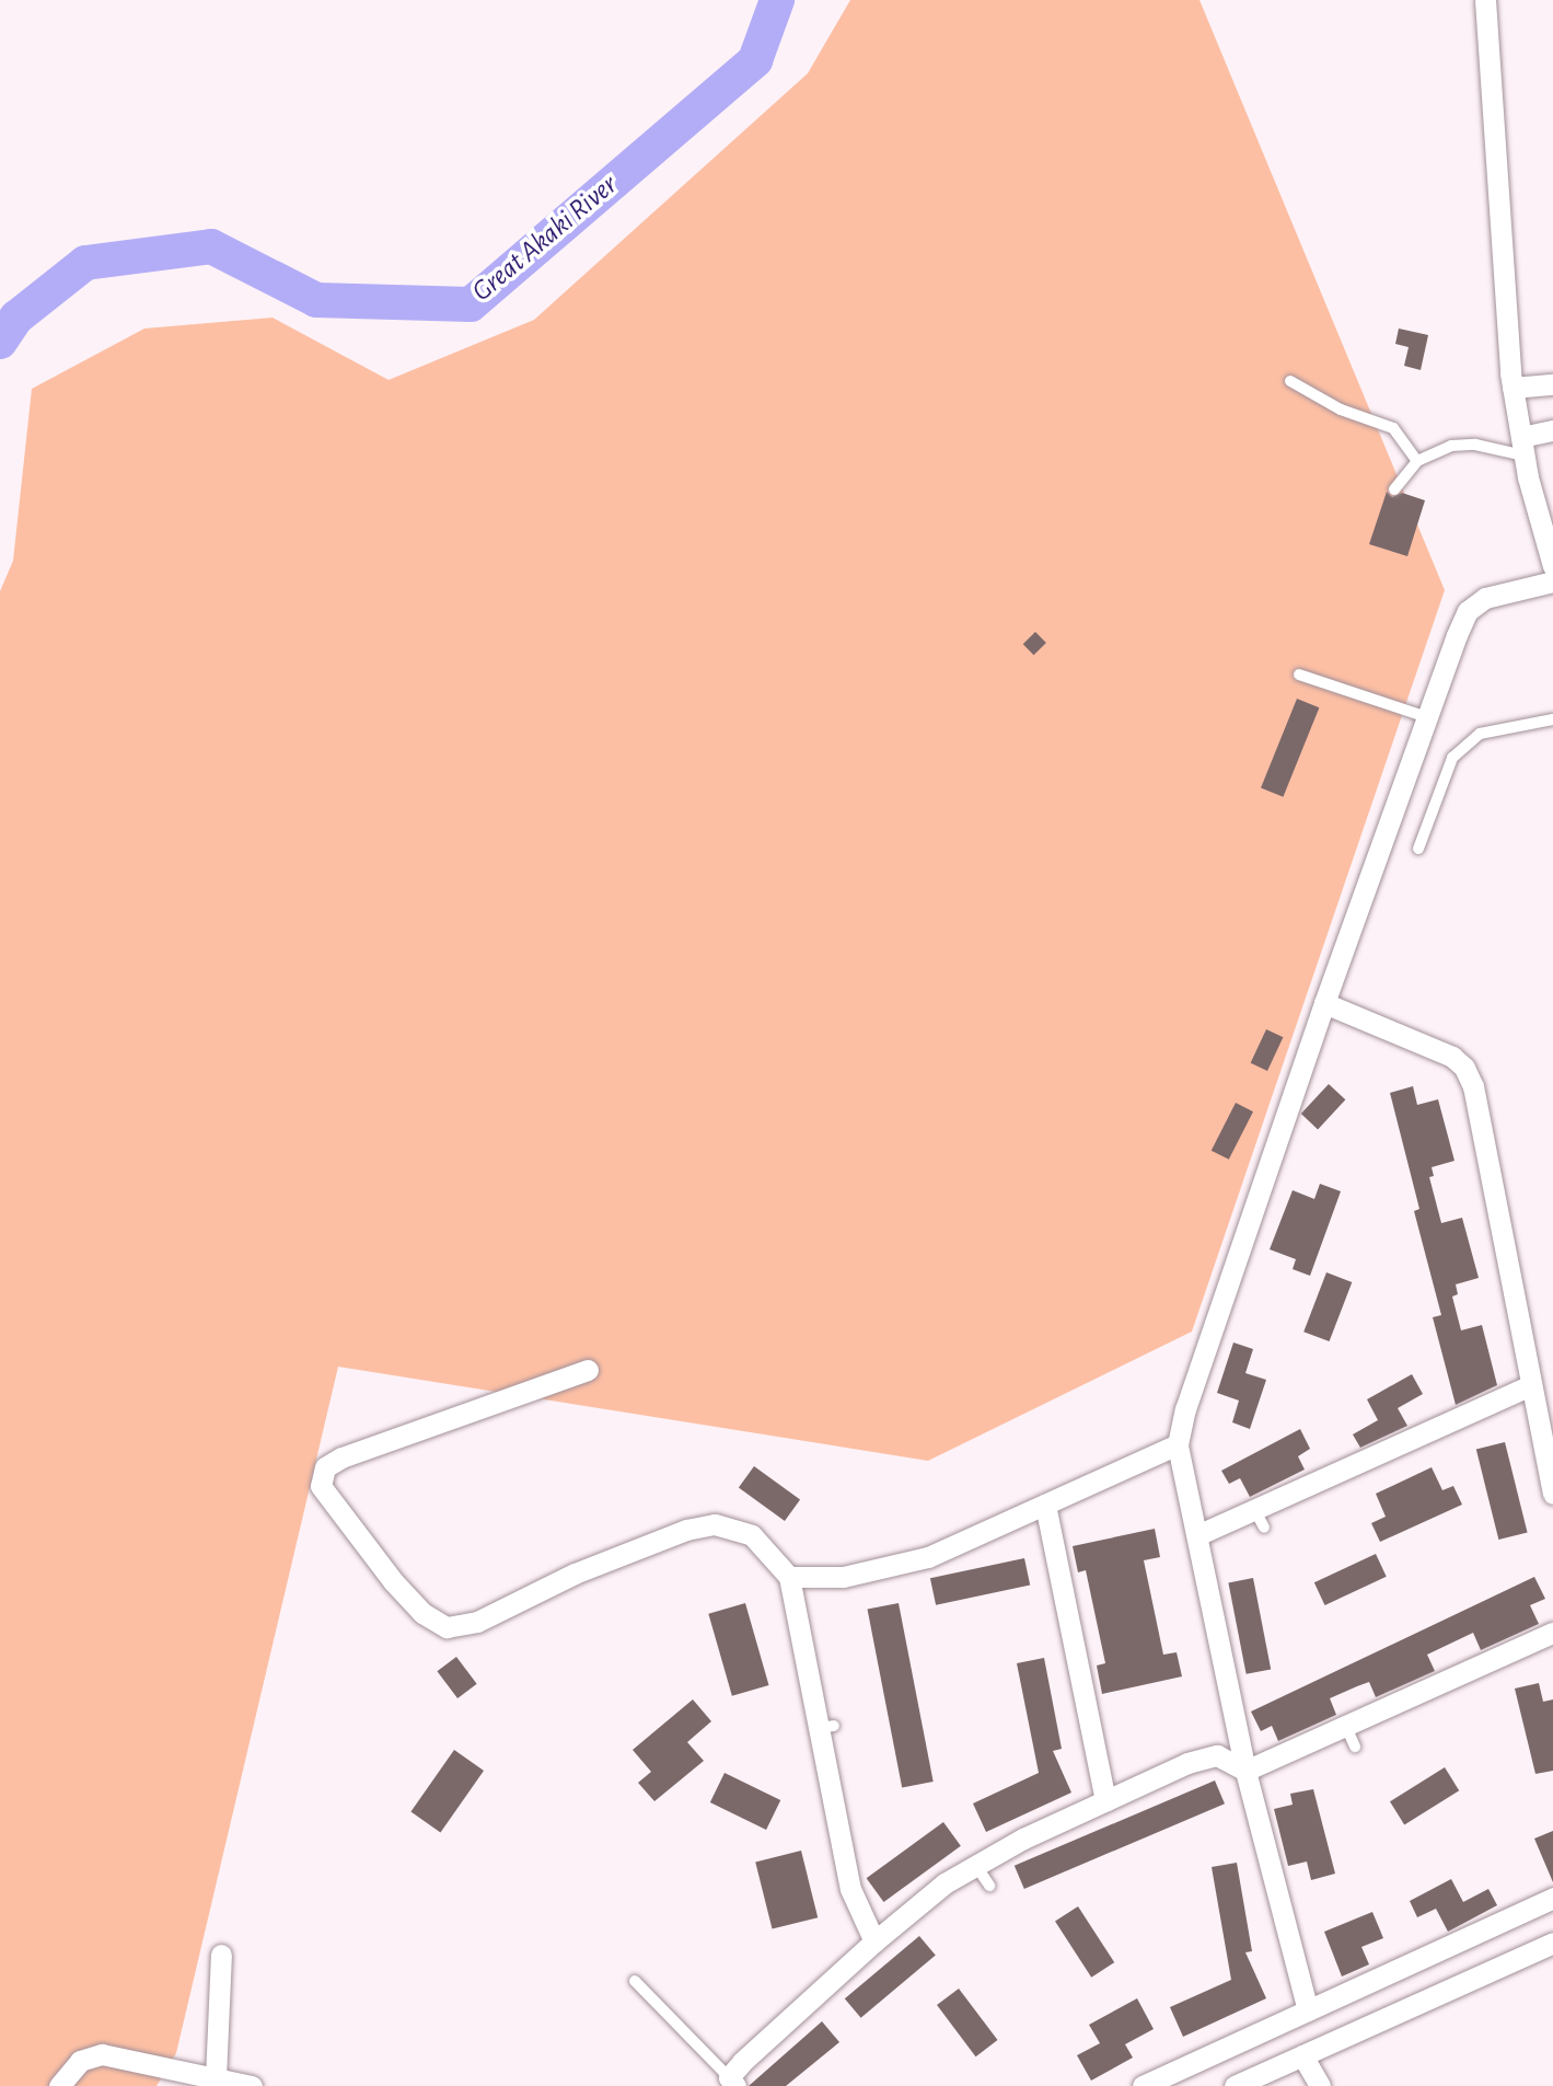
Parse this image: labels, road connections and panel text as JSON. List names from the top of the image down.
{
  "water": ["Great Akaki River"]
}
